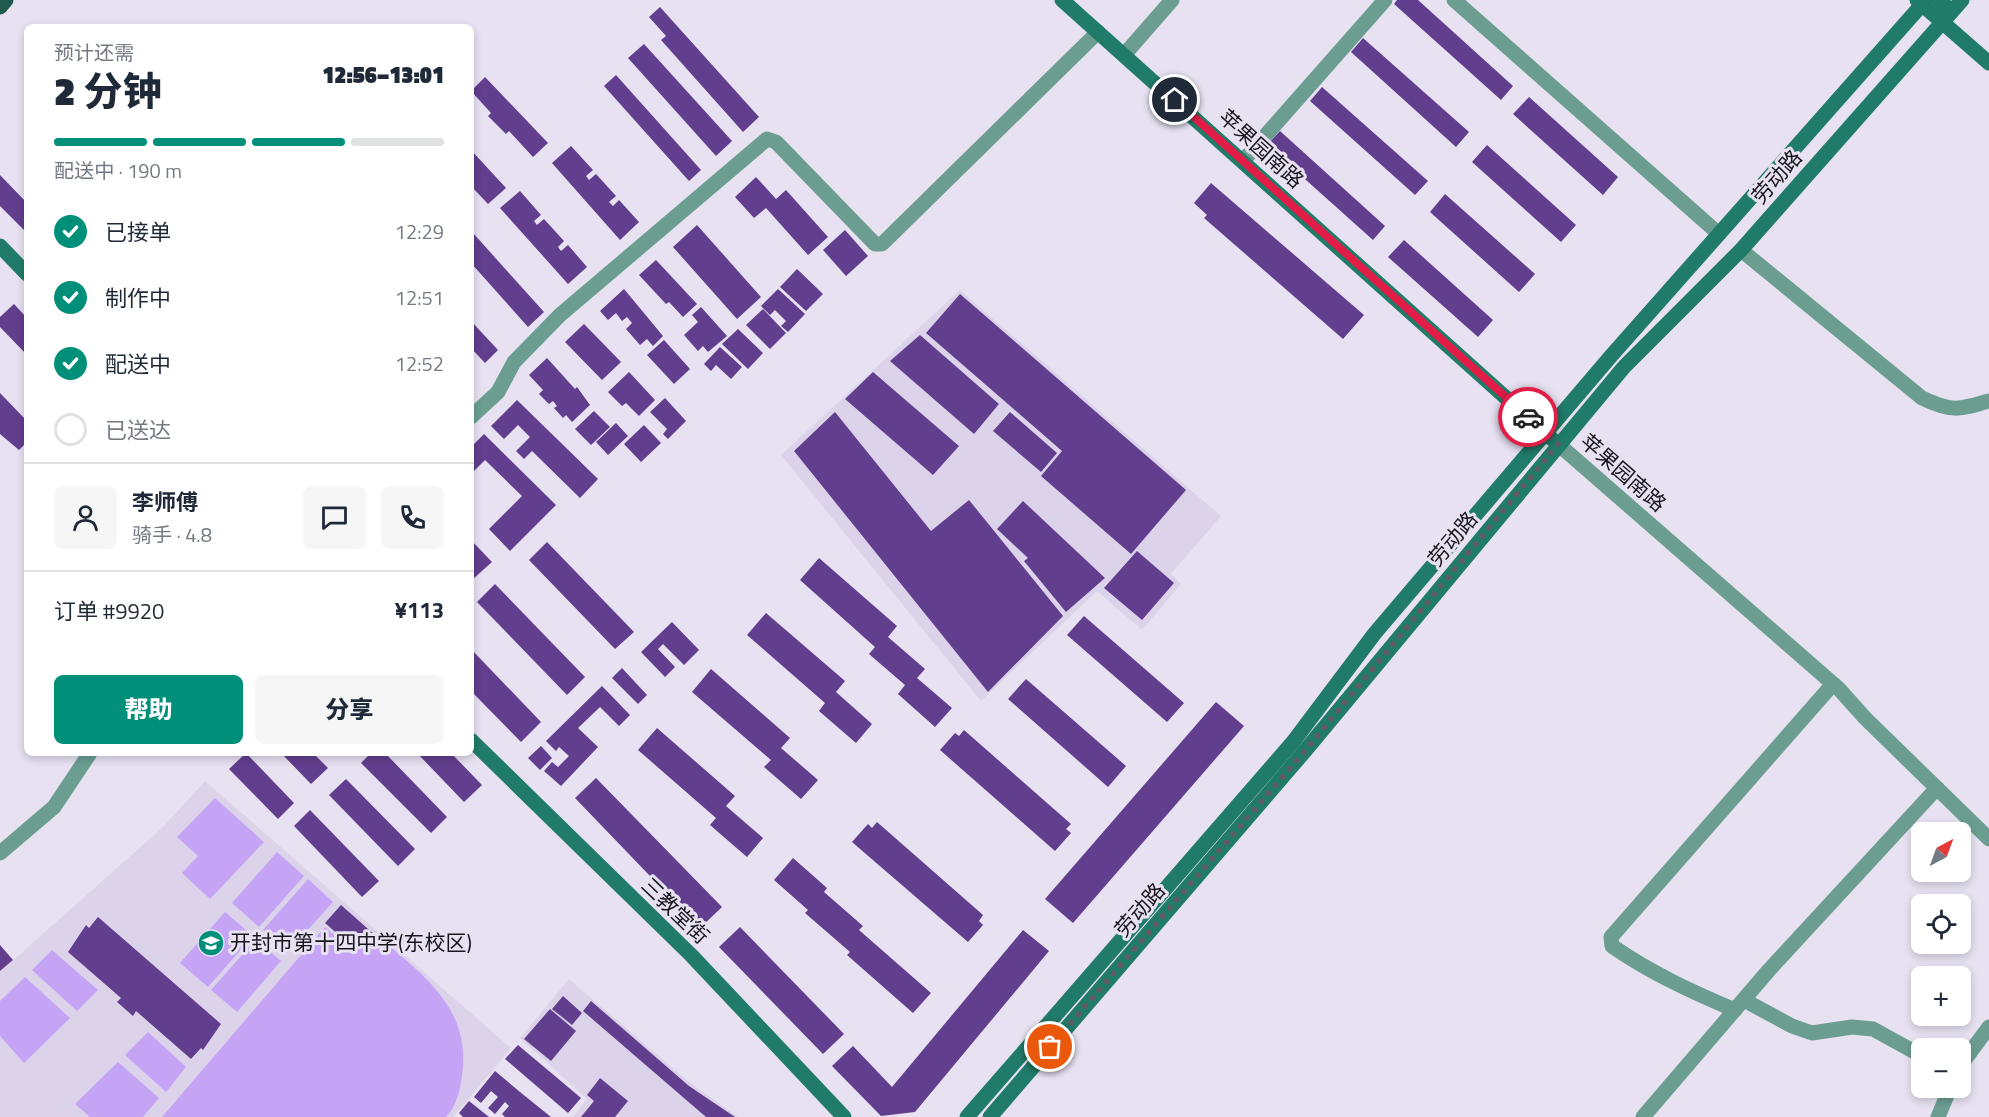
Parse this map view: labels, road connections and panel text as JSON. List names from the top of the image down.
{
  "streets": {
    "street": ["苹果园南路", "劳动路", "三教堂街"]
  },
  "crossings": [
    ["苹果园南路", "劳动路"]
  ],
  "places": {
    "school or university": ["开封市第十四中学(东校区)"]
  },
  "north": "top right",
  "page": {
    "heading": ["2 分钟", "预计还需", "12:56–13:01"],
    "panel": [
      "李师傅",
      "骑手 · 4.8",
      "订单 #9920",
      "¥113"
    ],
    "bar": "配送中 · 190 m",
    "list": [
      ["已接单", "12:29"],
      ["制作中", "12:51"],
      ["配送中", "12:52"],
      "已送达"
    ],
    "buttons": ["帮助", "分享"],
    "map_buttons": ["+", "−"]
  }
}
